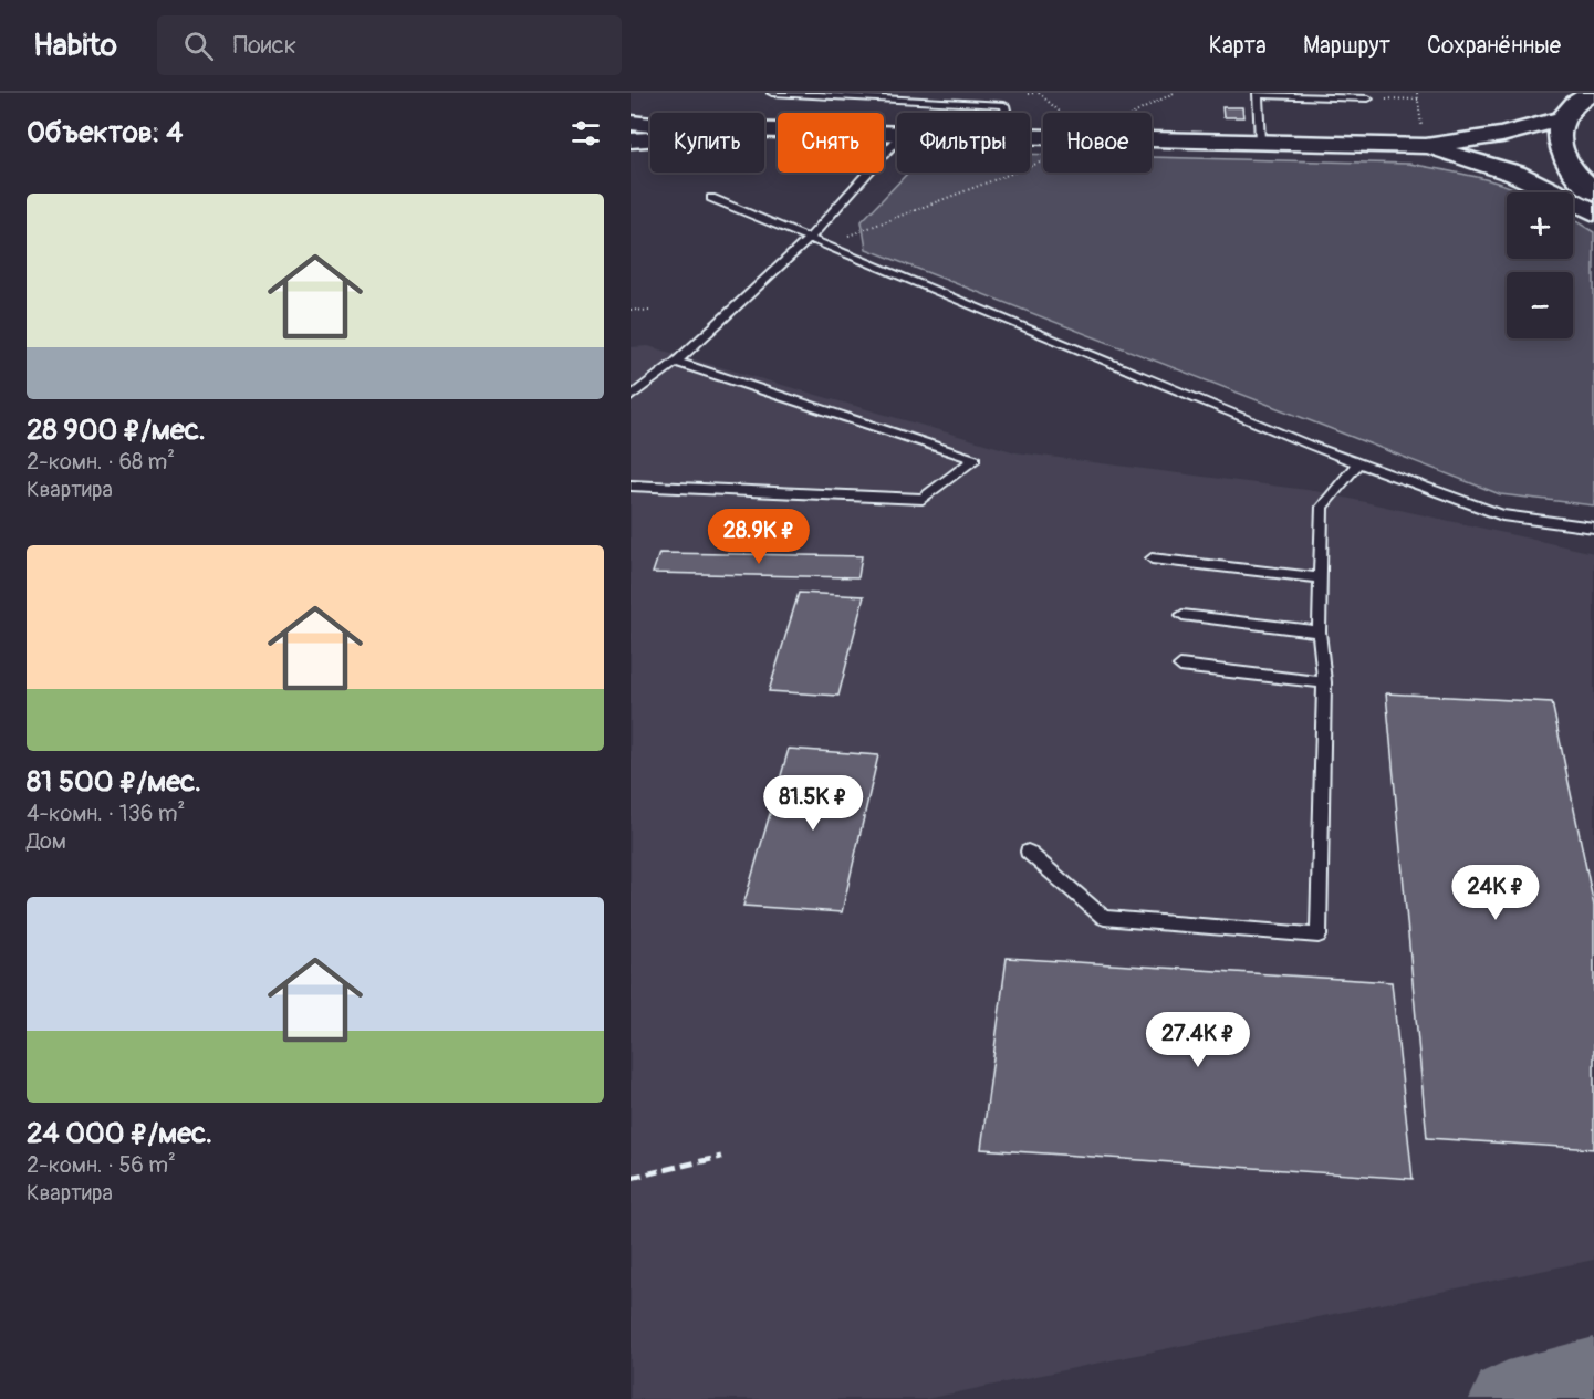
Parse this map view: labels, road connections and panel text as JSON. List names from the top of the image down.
{
  "page": {
    "header": "Habito",
    "search": "Поиск",
    "nav": ["Карта", "Маршрут", "Сохранённые"],
    "heading": "Объектов: 4",
    "chip": [
      "Купить",
      "Снять",
      "Фильтры",
      "Новое"
    ],
    "list": [
      {
        "name": "28 900 ₽/мес.",
        "note": "2-комн. · 68 m² · Квартира"
      },
      {
        "name": "81 500 ₽/мес.",
        "note": "4-комн. · 136 m² · Дом"
      },
      {
        "name": "24 000 ₽/мес.",
        "note": "2-комн. · 56 m² · Квартира"
      }
    ],
    "map_buttons": ["+", "−"],
    "price": [
      "28.9K ₽",
      "81.5K ₽",
      "24K ₽",
      "27.4K ₽"
    ]
  }
}
